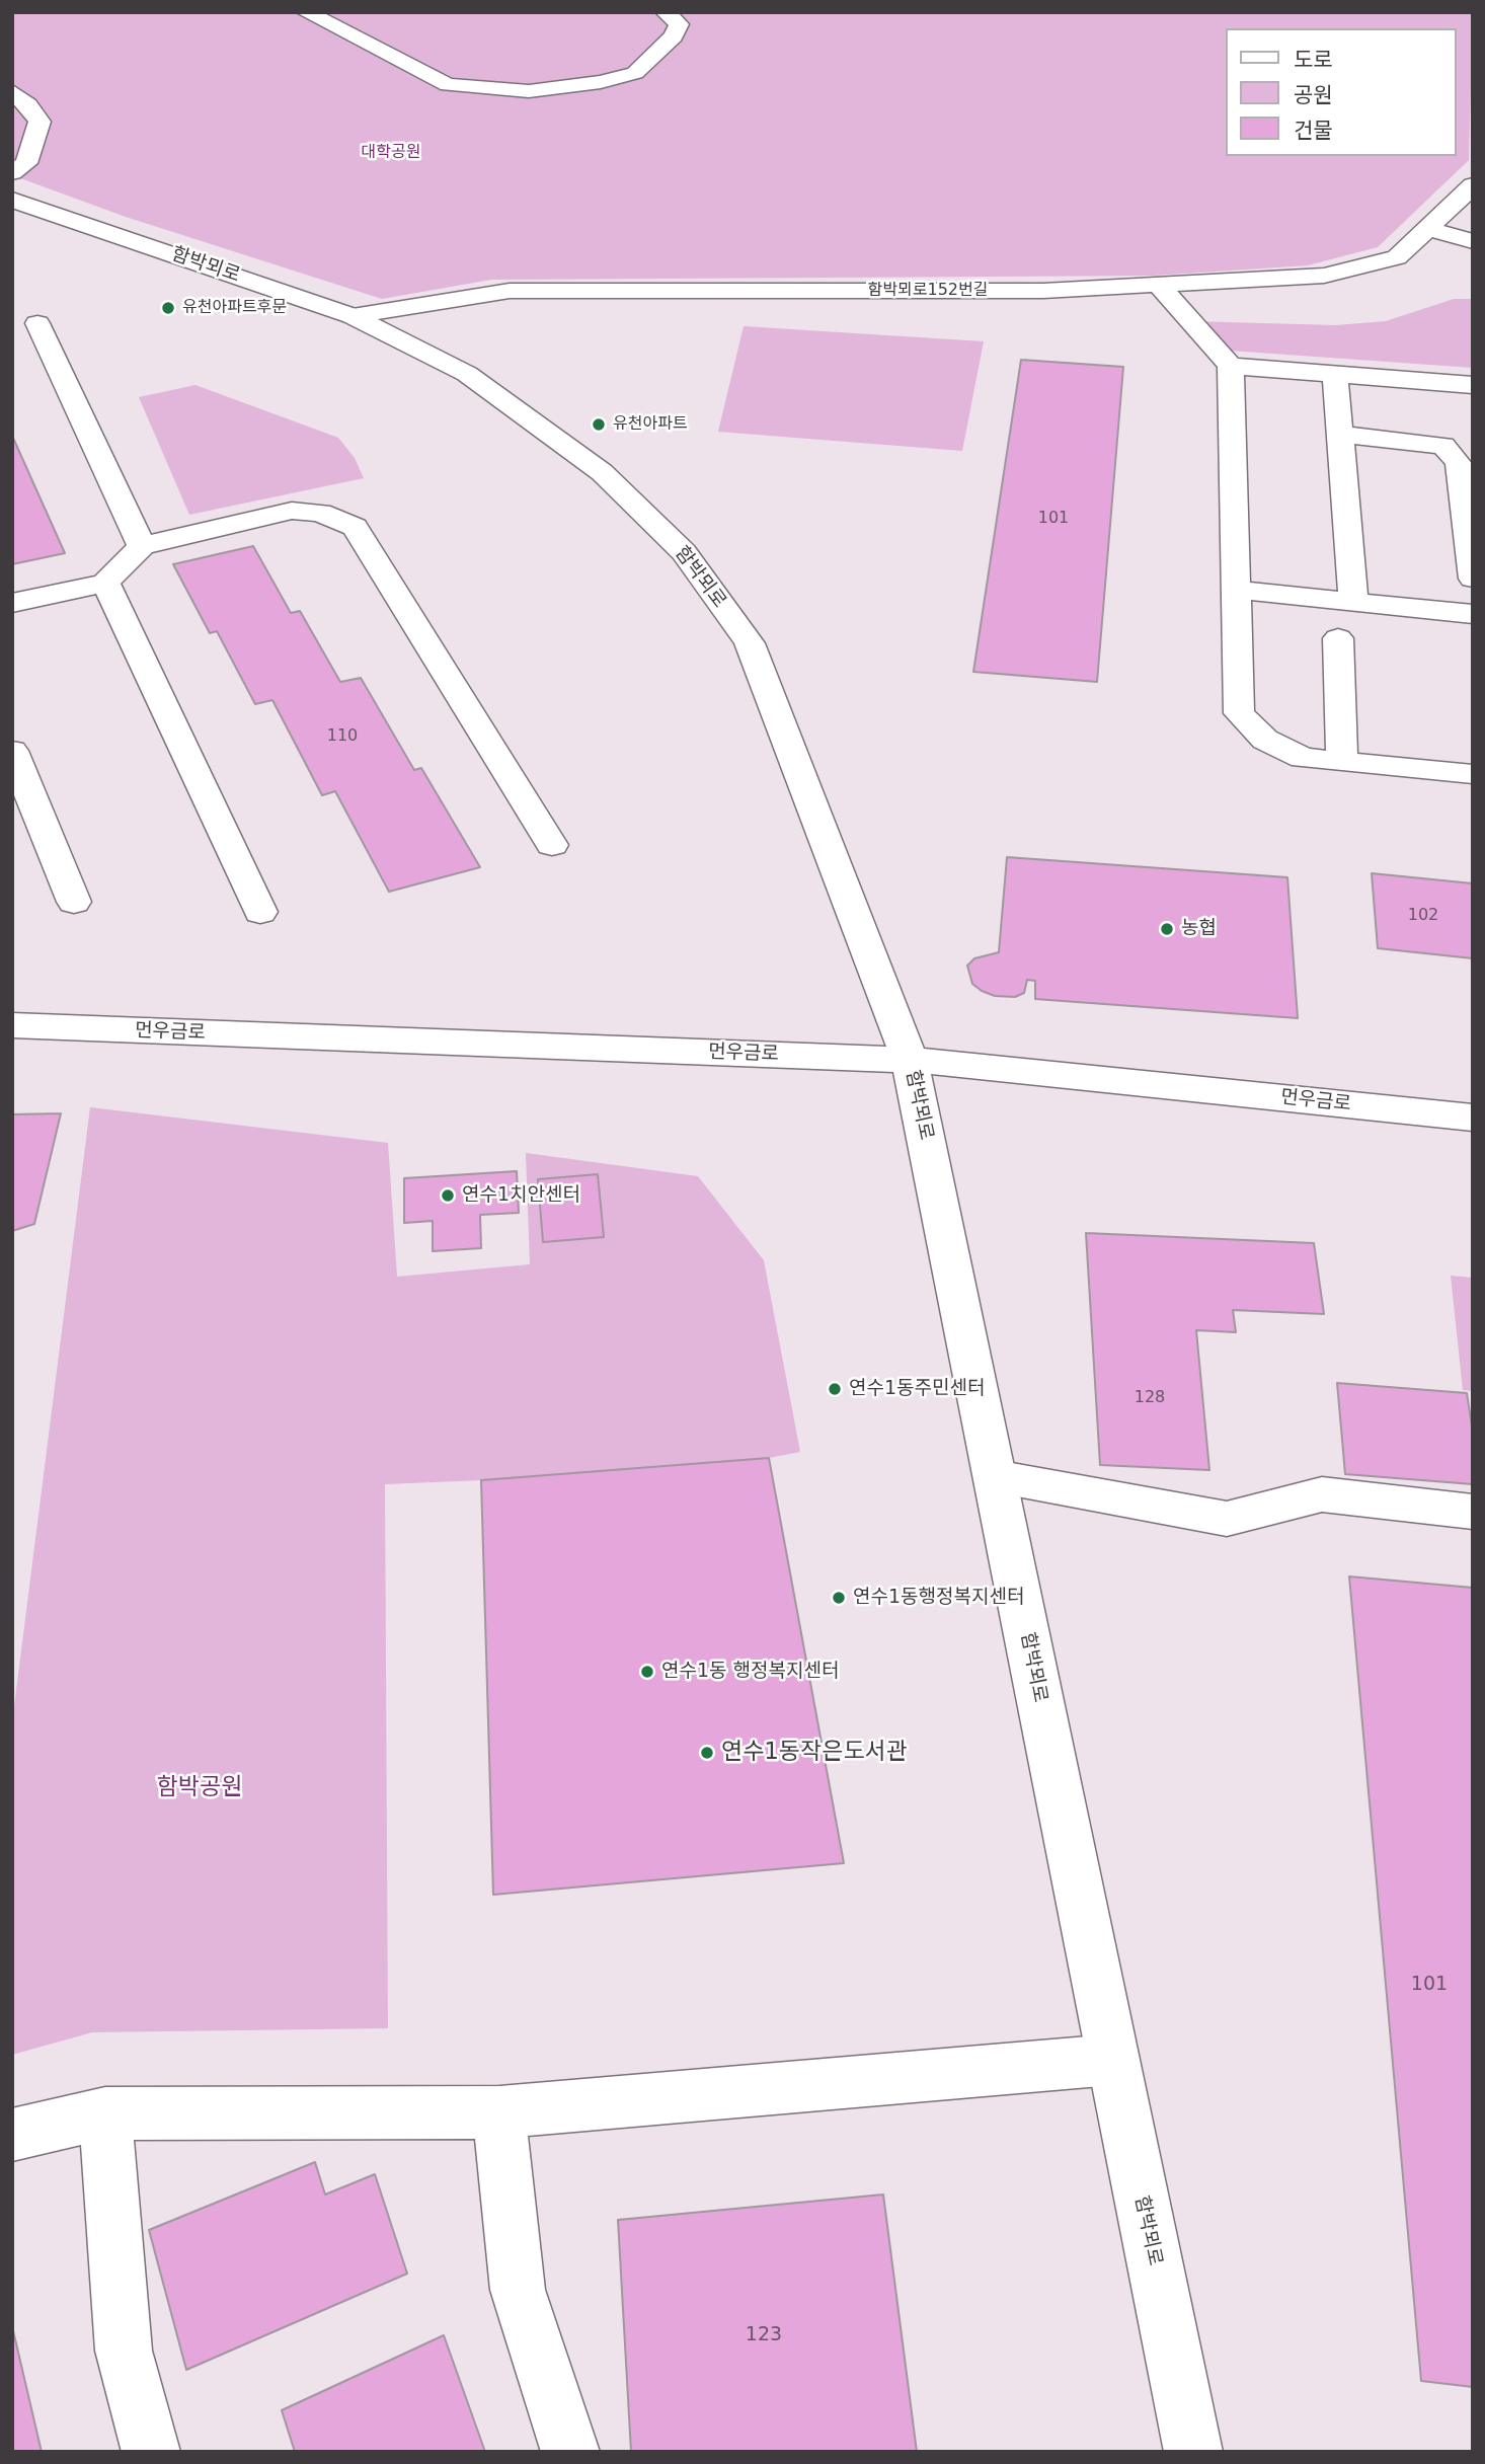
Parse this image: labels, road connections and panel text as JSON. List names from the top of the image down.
{
  "streets": {
    "main road": ["함박뫼로", "함박뫼로152번길", "먼우금로"]
  },
  "crossings": [
    ["함박뫼로", "함박뫼로152번길"],
    ["함박뫼로", "먼우금로"]
  ],
  "parks": ["대학공원", "함박공원"],
  "places": [
    "유천아파트후문",
    "유천아파트",
    "농협",
    "연수1치안센터",
    "연수1동주민센터",
    "연수1동행정복지센터",
    "연수1동 행정복지센터",
    "연수1동작은도서관"
  ],
  "house_numbers": [
    "101",
    "110",
    "102",
    "128",
    "101",
    "123"
  ],
  "legend": ["도로", "공원", "건물"]
}
